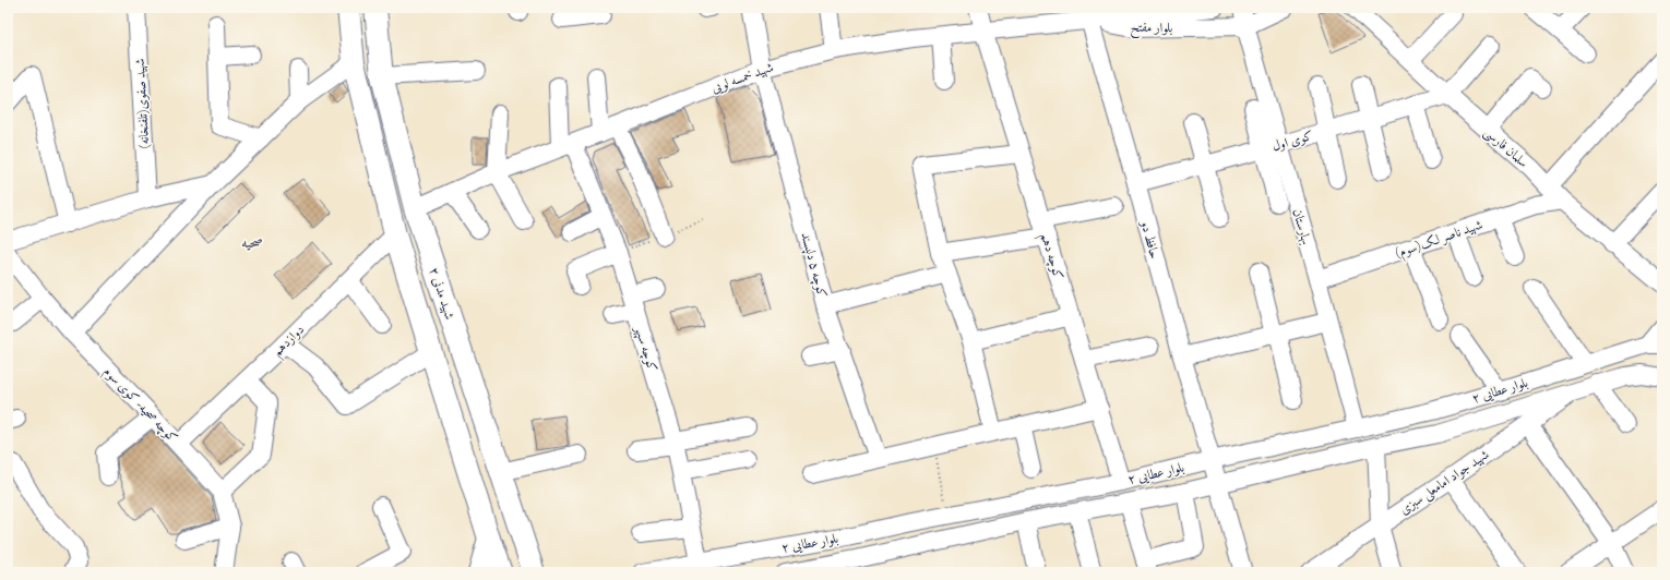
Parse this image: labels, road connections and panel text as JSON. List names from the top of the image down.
{
  "streets": {
    "main road": ["شهید مدنی ۲"],
    "street": [
      "بلوار مفتح",
      "شهید خمسه لویی",
      "شهید صفوی(تلفنخانه)",
      "کوی اول",
      "سلمان فارسی",
      "بهارستان",
      "شهید ناصر لک(سوم)",
      "حافظ دو",
      "کوچه دهم",
      "کوچه ۵ دلپسند",
      "دوازدهم",
      "کوچه سپهر",
      "بلوار عطایی ۲",
      "کوچه صحیه- کوی سوم",
      "شهید جواد امامعلی سبزی"
    ]
  },
  "crossings": [
    ["بلوار مفتح", "شهید خمسه لویی"],
    ["بلوار مفتح", "بهارستان"],
    ["بلوار مفتح", "حافظ دو"],
    ["شهید خمسه لویی", "حافظ دو"],
    ["شهید خمسه لویی", "کوچه دهم"],
    ["شهید خمسه لویی", "کوچه ۵ دلپسند"],
    ["شهید خمسه لویی", "شهید مدنی ۲"],
    ["شهید خمسه لویی", "کوچه سپهر"],
    ["کوی اول", "سلمان فارسی"],
    ["کوی اول", "بهارستان"],
    ["کوی اول", "حافظ دو"],
    ["سلمان فارسی", "شهید ناصر لک(سوم)"],
    ["بهارستان", "شهید ناصر لک(سوم)"],
    ["بهارستان", "بلوار عطایی ۲"],
    ["حافظ دو", "بلوار عطایی ۲"],
    ["کوچه دهم", "بلوار عطایی ۲"],
    ["شهید مدنی ۲", "دوازدهم"],
    ["دوازدهم", "کوچه صحیه- کوی سوم"],
    ["کوچه سپهر", "بلوار عطایی ۲"],
    ["بلوار عطایی ۲", "شهید جواد امامعلی سبزی"]
  ],
  "districts": ["صحیه"]
}
